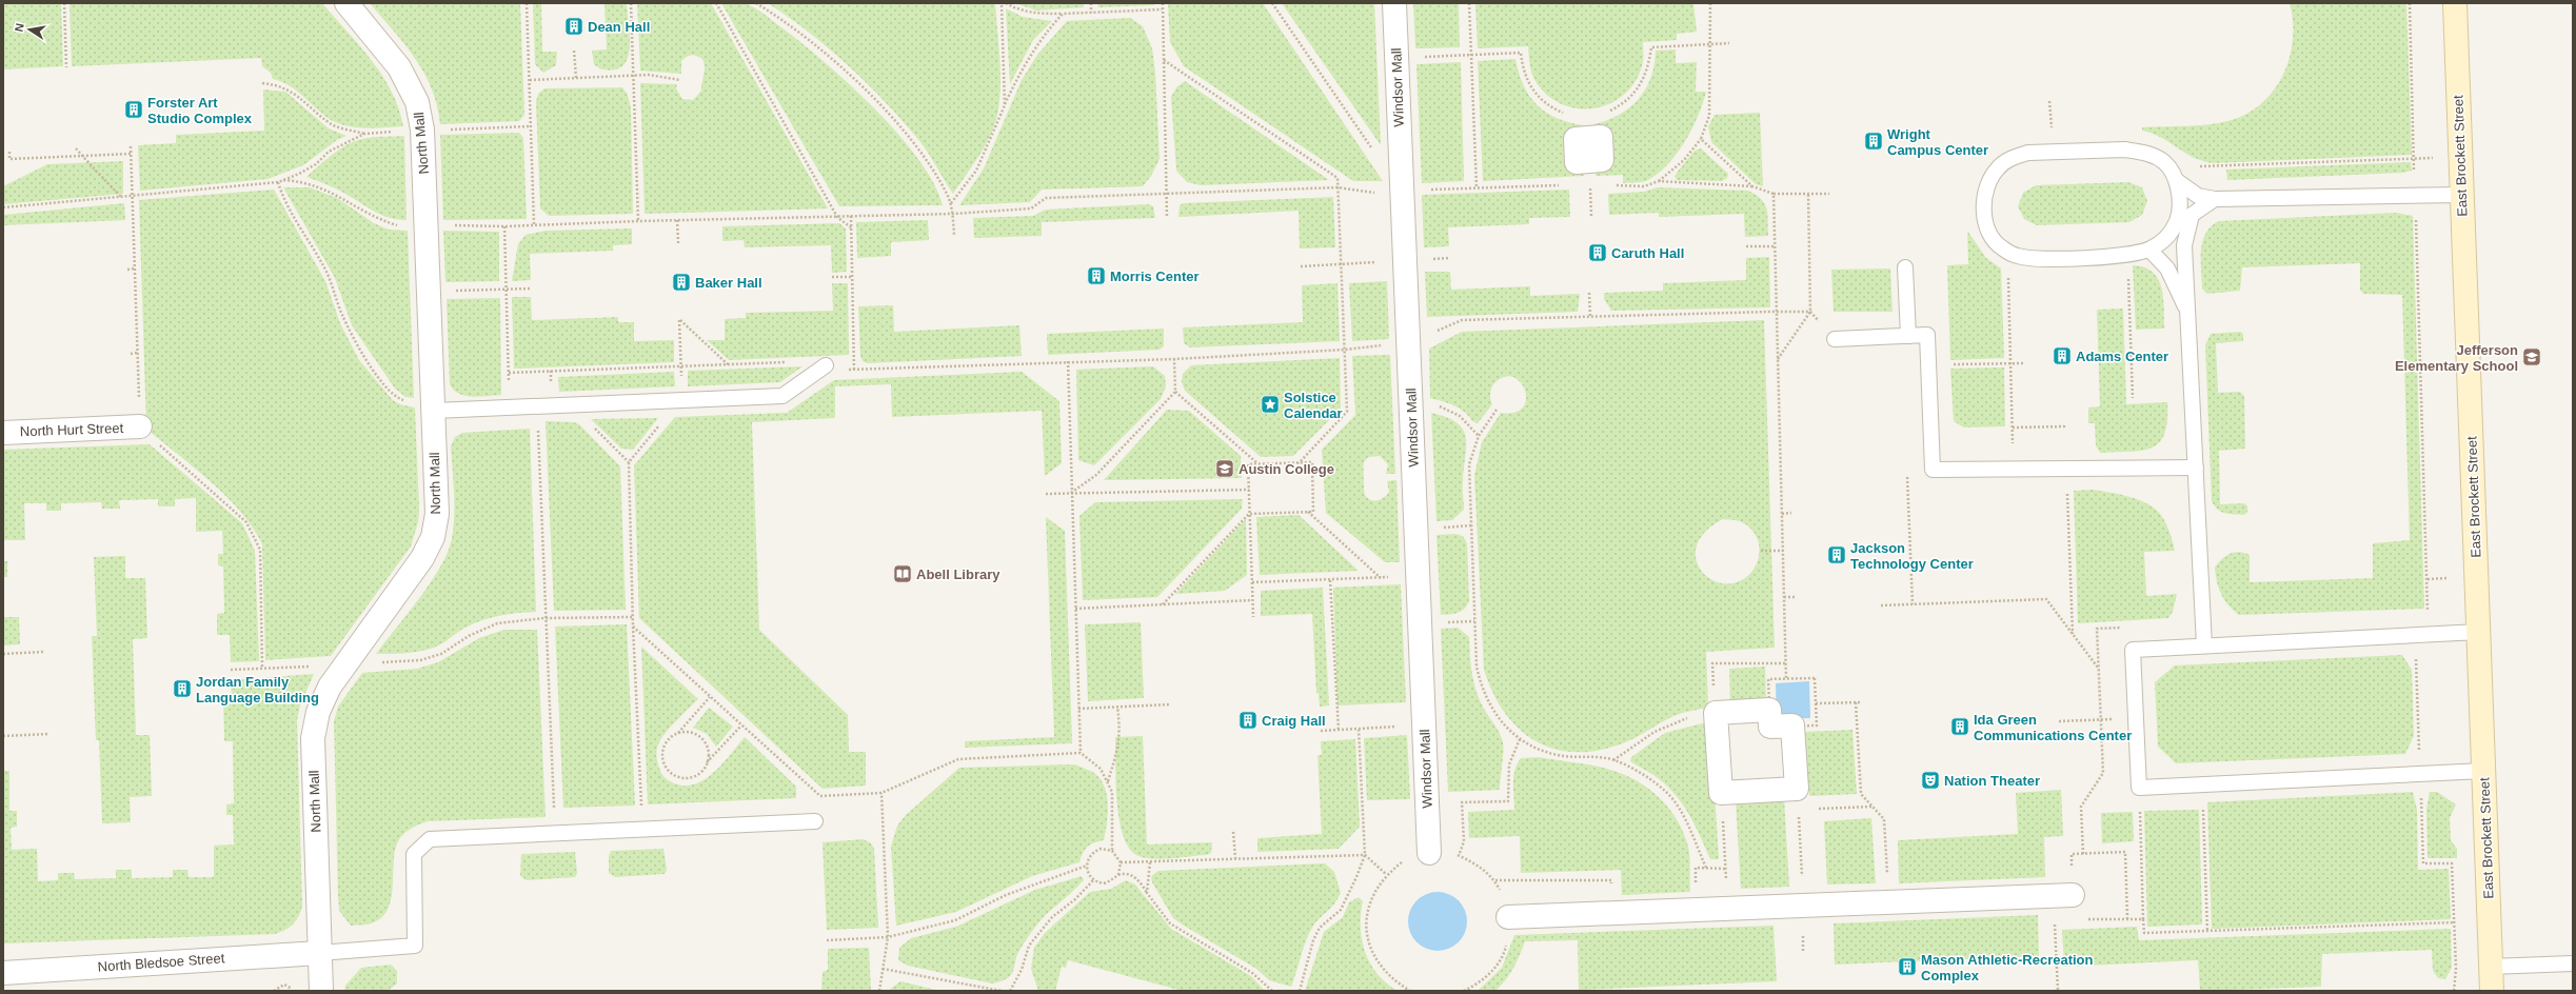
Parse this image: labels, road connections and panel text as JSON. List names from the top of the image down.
{
  "streets": {
    "street": [
      "Windsor Mall",
      "North Mall",
      "East Brockett Street",
      "North Hurt Street",
      "North Bledsoe Street"
    ]
  },
  "crossings": [
    ["North Mall", "North Bledsoe Street"]
  ],
  "places": {
    "building": [
      "Dean Hall",
      "Forster Art Studio Complex",
      "Wright Campus Center",
      "Caruth Hall",
      "Morris Center",
      "Baker Hall",
      "Adams Center",
      "Jackson Technology Center",
      "Jordan Family Language Building",
      "Craig Hall",
      "Ida Green Communications Center",
      "Mason Athletic-Recreation Complex"
    ],
    "school or university": ["Jefferson Elementary School", "Austin College"],
    "place": ["Solstice Calendar"],
    "library": ["Abell Library"],
    "theatre": ["Nation Theater"]
  },
  "north": "left"
}
